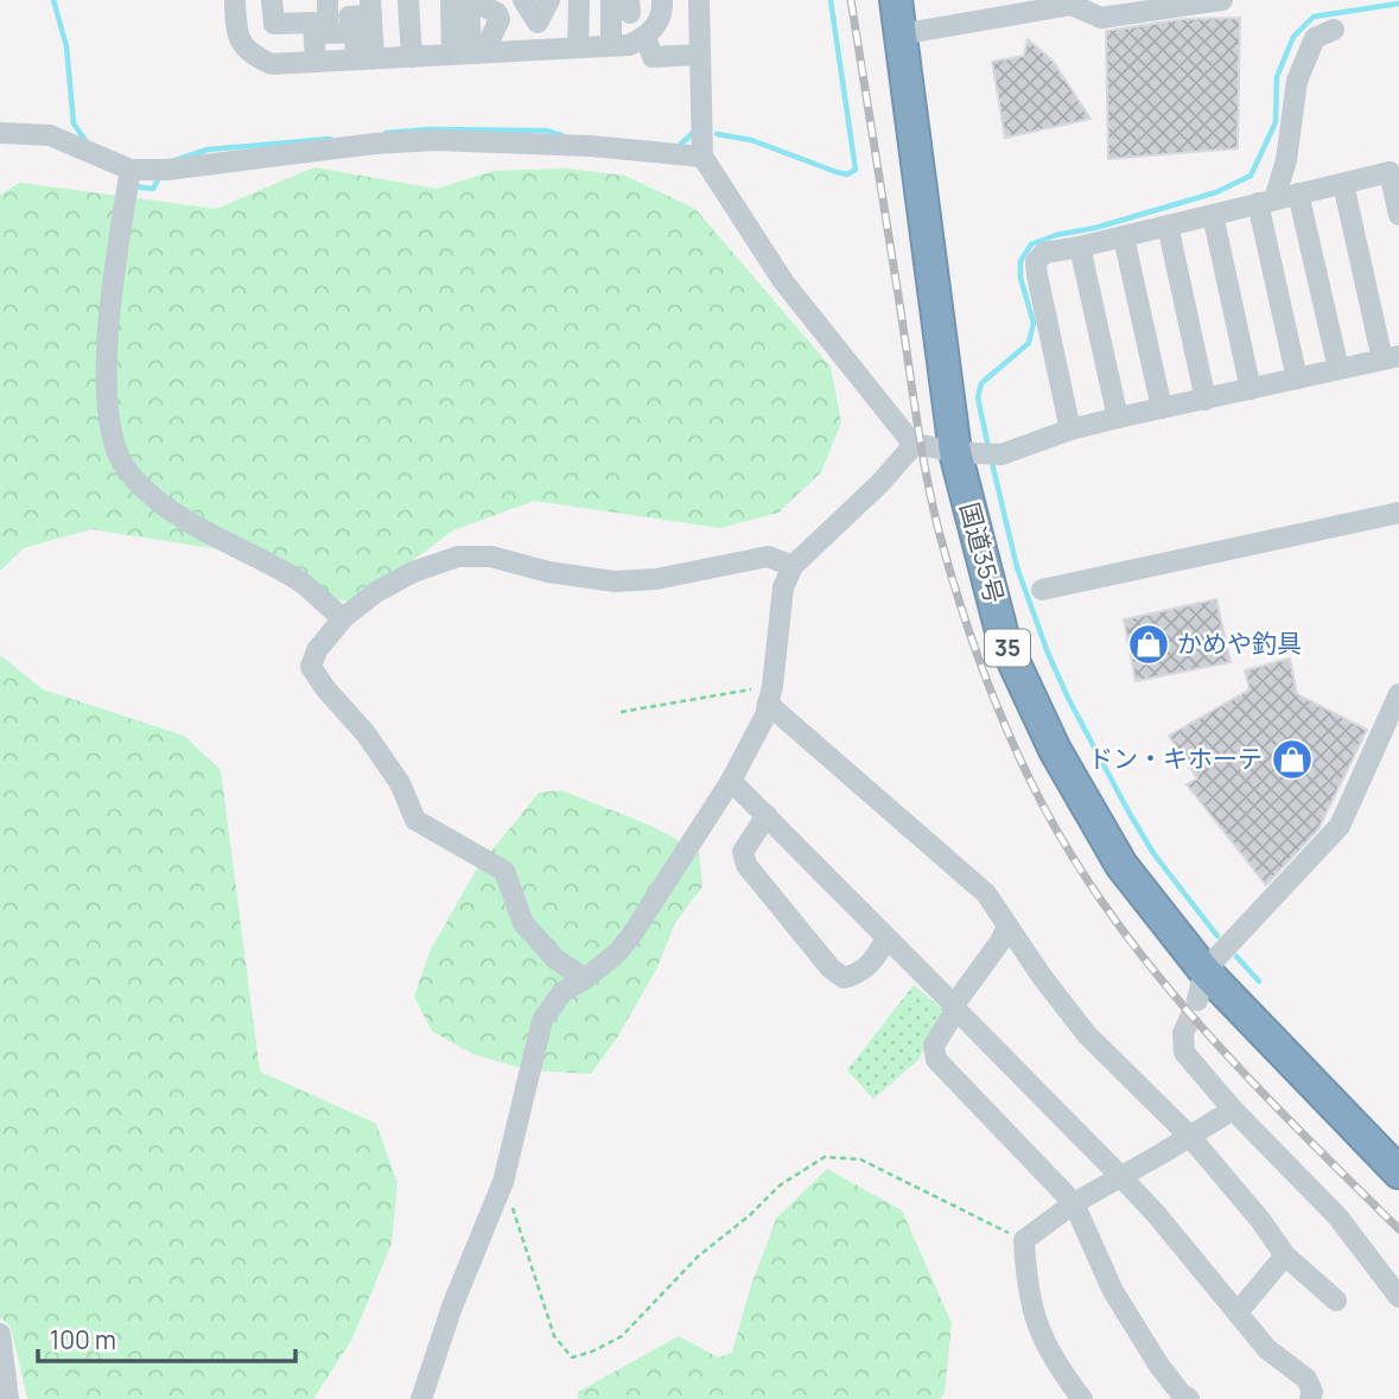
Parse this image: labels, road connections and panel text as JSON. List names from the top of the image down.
{
  "streets": {
    "highway": ["国道35号", "35"]
  },
  "places": {
    "shop": ["かめや釣具", "ドン・キホーテ"]
  },
  "scale_bar": "100 m"
}
